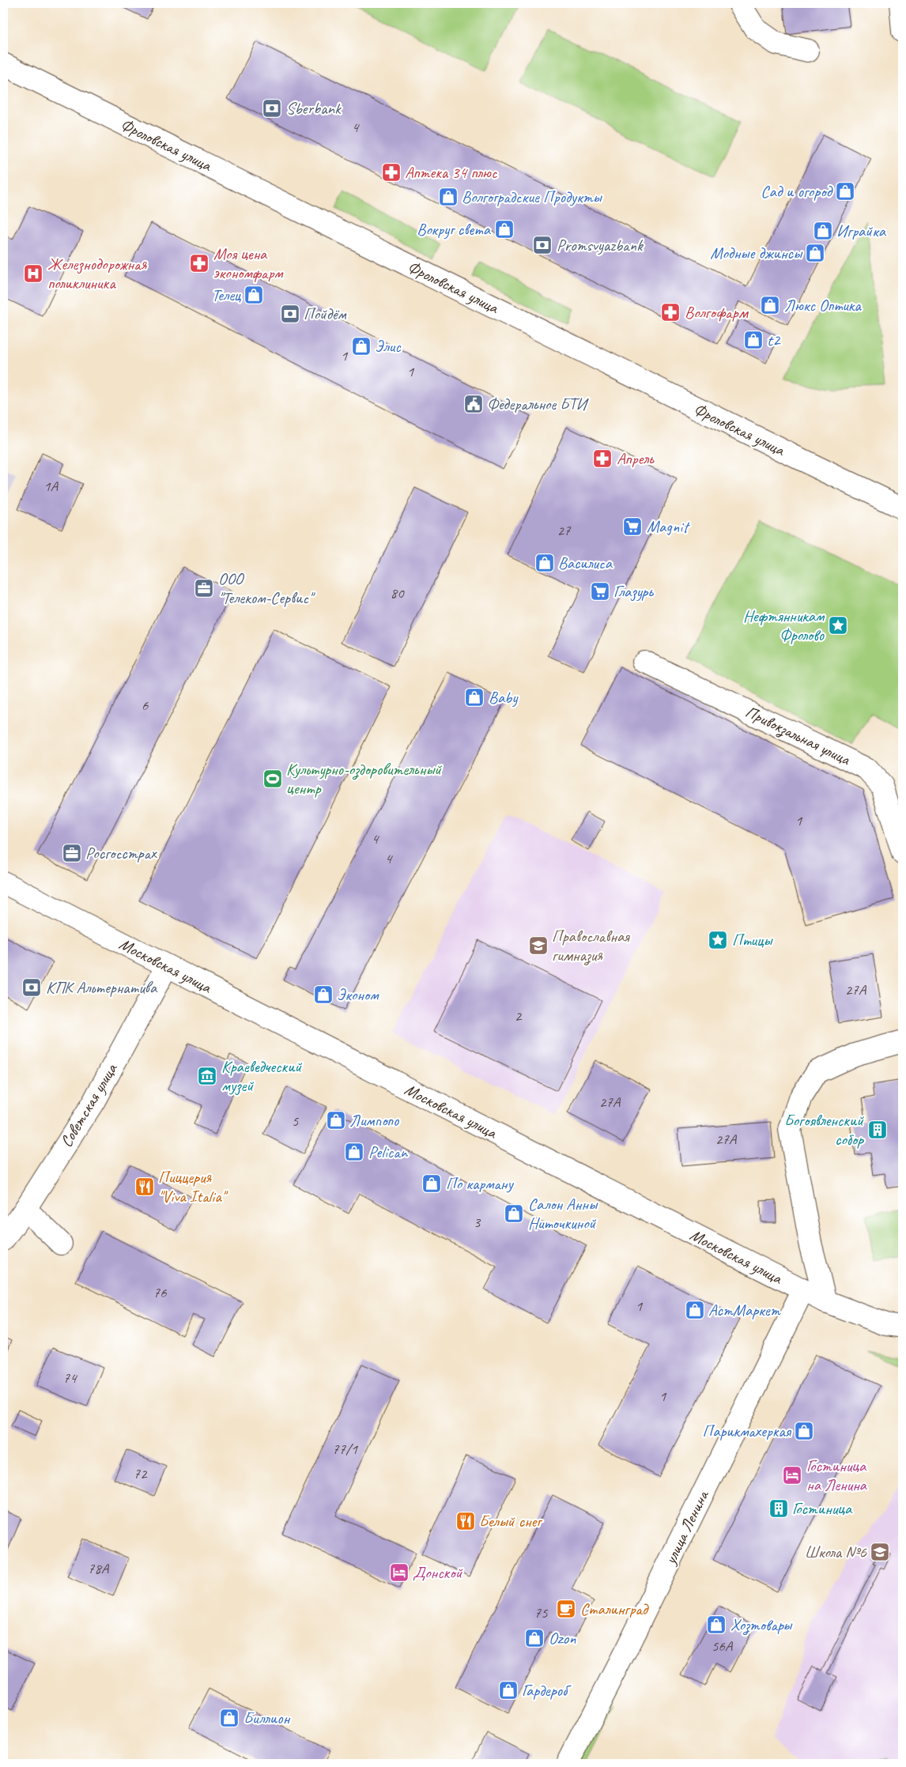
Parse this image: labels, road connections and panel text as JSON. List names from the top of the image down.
{
  "streets": {
    "street": [
      "Фроловская улица",
      "Привокзальная улица",
      "Московская улица",
      "Советская улица",
      "улица Ленина"
    ]
  },
  "crossings": [
    ["Московская улица", "Советская улица"],
    ["Московская улица", "улица Ленина"]
  ],
  "places": {
    "bank": [
      "Sberbank",
      "Promsvyazbank",
      "Пойдём",
      "КПК Альтернатива"
    ],
    "pharmacy": [
      "Аптека 34 плюс",
      "Моя цена экономфарм",
      "Волгофарм",
      "Апрель"
    ],
    "shop": [
      "Сад и огород",
      "Волгоградские Продукты",
      "Вокруг света",
      "Играйка",
      "Модные джинсы",
      "Телец",
      "Люкс Оптика",
      "t2",
      "Элис",
      "Василиса",
      "Baby",
      "Эконом",
      "Лимпопо",
      "Pelican",
      "По карману",
      "Салон Анны Ниточкиной",
      "АстМаркет",
      "Парикмахеркая",
      "Хозтовары",
      "Ozon",
      "Гардероб",
      "Биллион"
    ],
    "hospital": ["Железнодорожная поликлиника"],
    "public building": ["Федеральное БТИ"],
    "supermarket": ["Magnit", "Глазурь"],
    "office": ["ООО \"Телеком-Сервис\"", "Росгосстрах"],
    "place": ["Нефтянникам Фролово", "Птицы"],
    "sports": ["Культурно-оздоровительный центр"],
    "school or university": ["Православная гимназия", "Школа №6"],
    "museum": ["Краеведческий музей"],
    "building": ["Богоявленский собор", "Гостиница"],
    "restaurant": ["Пиццерия \"Viva Italia\"", "Белый снег"],
    "hotel": ["Гостиница на Ленина", "Донской"],
    "cafe": ["Сталинград"]
  },
  "house_numbers": [
    "4",
    "1",
    "1",
    "1А",
    "27",
    "80",
    "6",
    "1",
    "4",
    "4",
    "27А",
    "2",
    "27А",
    "5",
    "27А",
    "3",
    "76",
    "1",
    "74",
    "1",
    "77/1",
    "72",
    "78А",
    "75",
    "56А"
  ]
}
